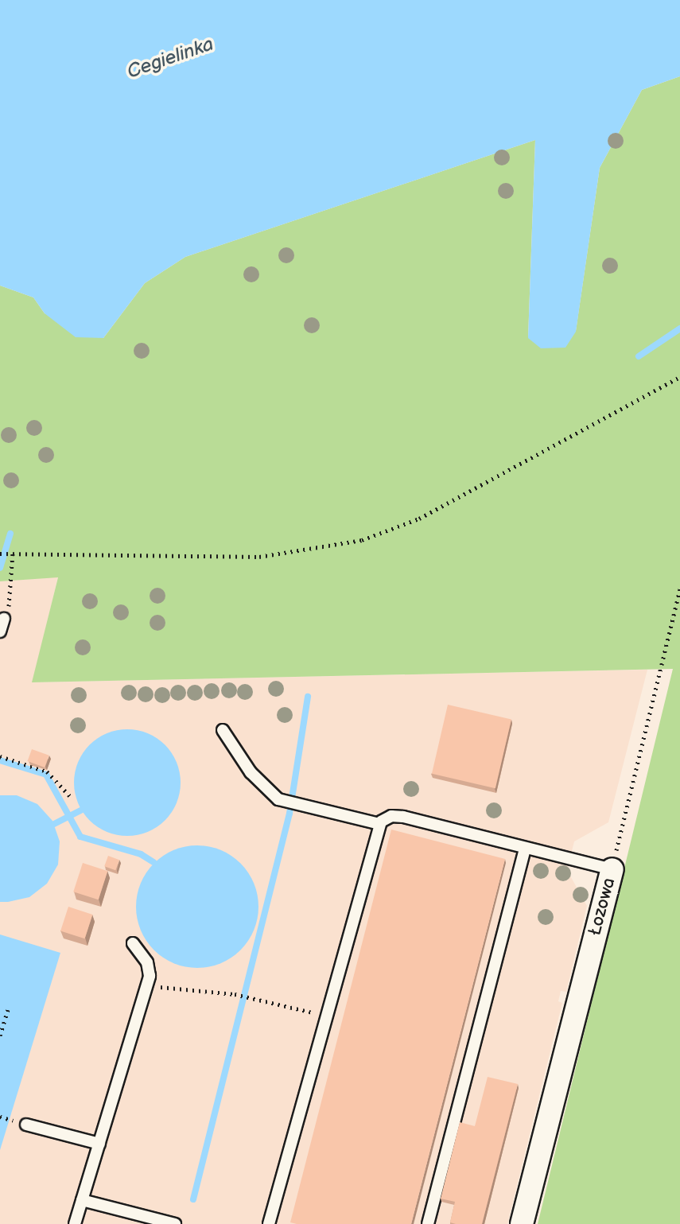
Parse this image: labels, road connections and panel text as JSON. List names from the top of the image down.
{
  "streets": {
    "street": ["Łozowa"]
  },
  "water": ["Cegielinka"]
}
